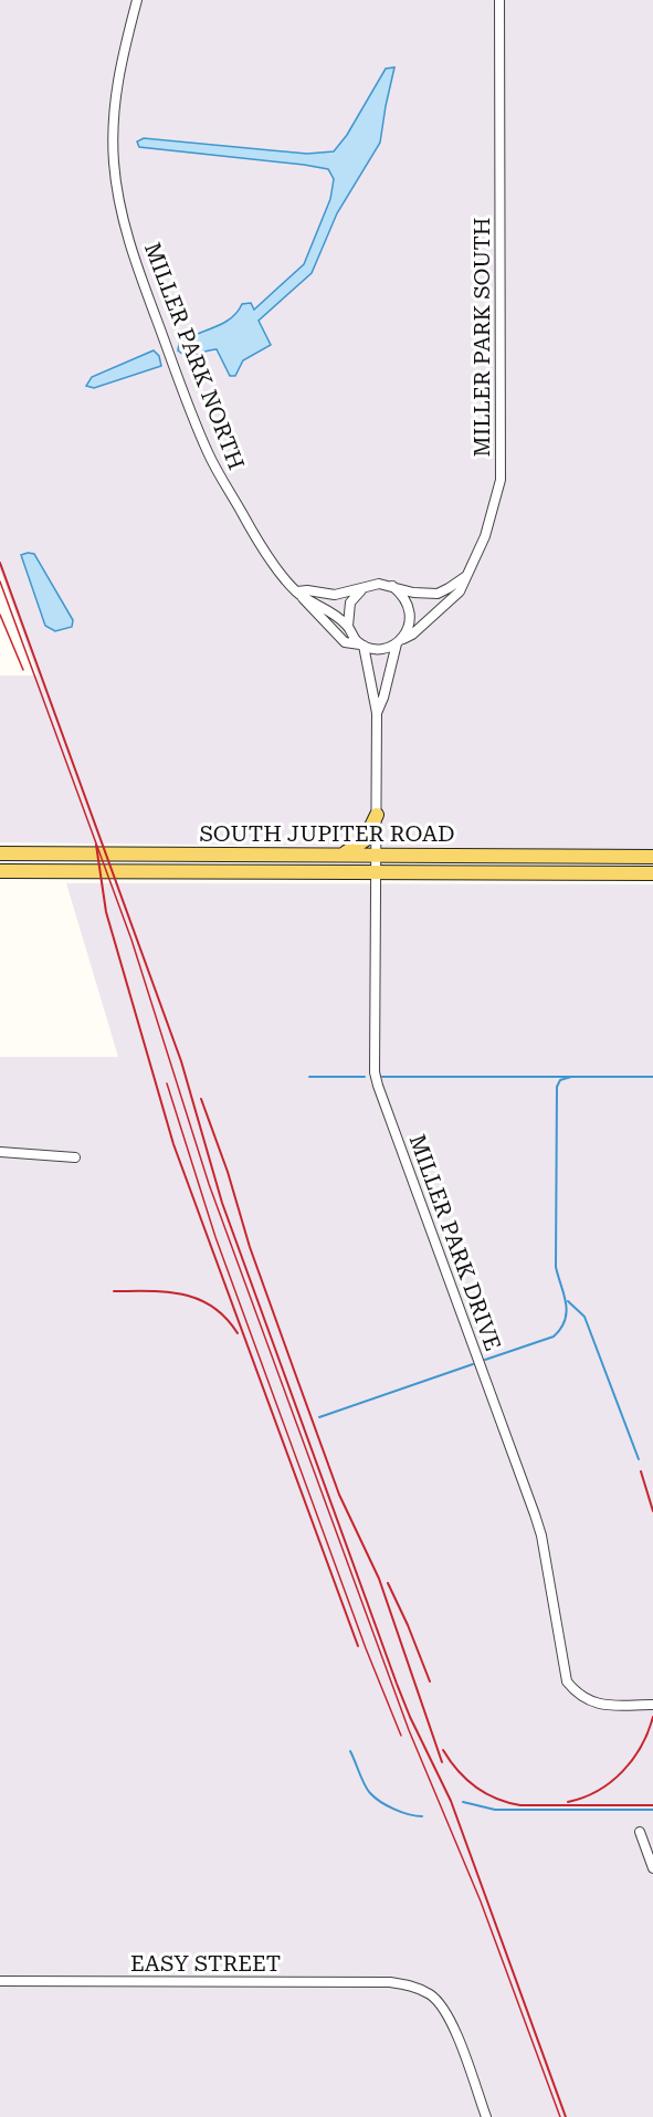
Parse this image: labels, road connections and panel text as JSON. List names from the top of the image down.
{
  "streets": {
    "main road": ["SOUTH JUPITER ROAD"],
    "street": [
      "MILLER PARK SOUTH",
      "MILLER PARK NORTH",
      "MILLER PARK DRIVE",
      "EASY STREET"
    ]
  },
  "crossings": [
    ["MILLER PARK SOUTH", "MILLER PARK NORTH"],
    ["MILLER PARK NORTH", "MILLER PARK DRIVE"],
    ["SOUTH JUPITER ROAD", "MILLER PARK DRIVE"]
  ]
}
